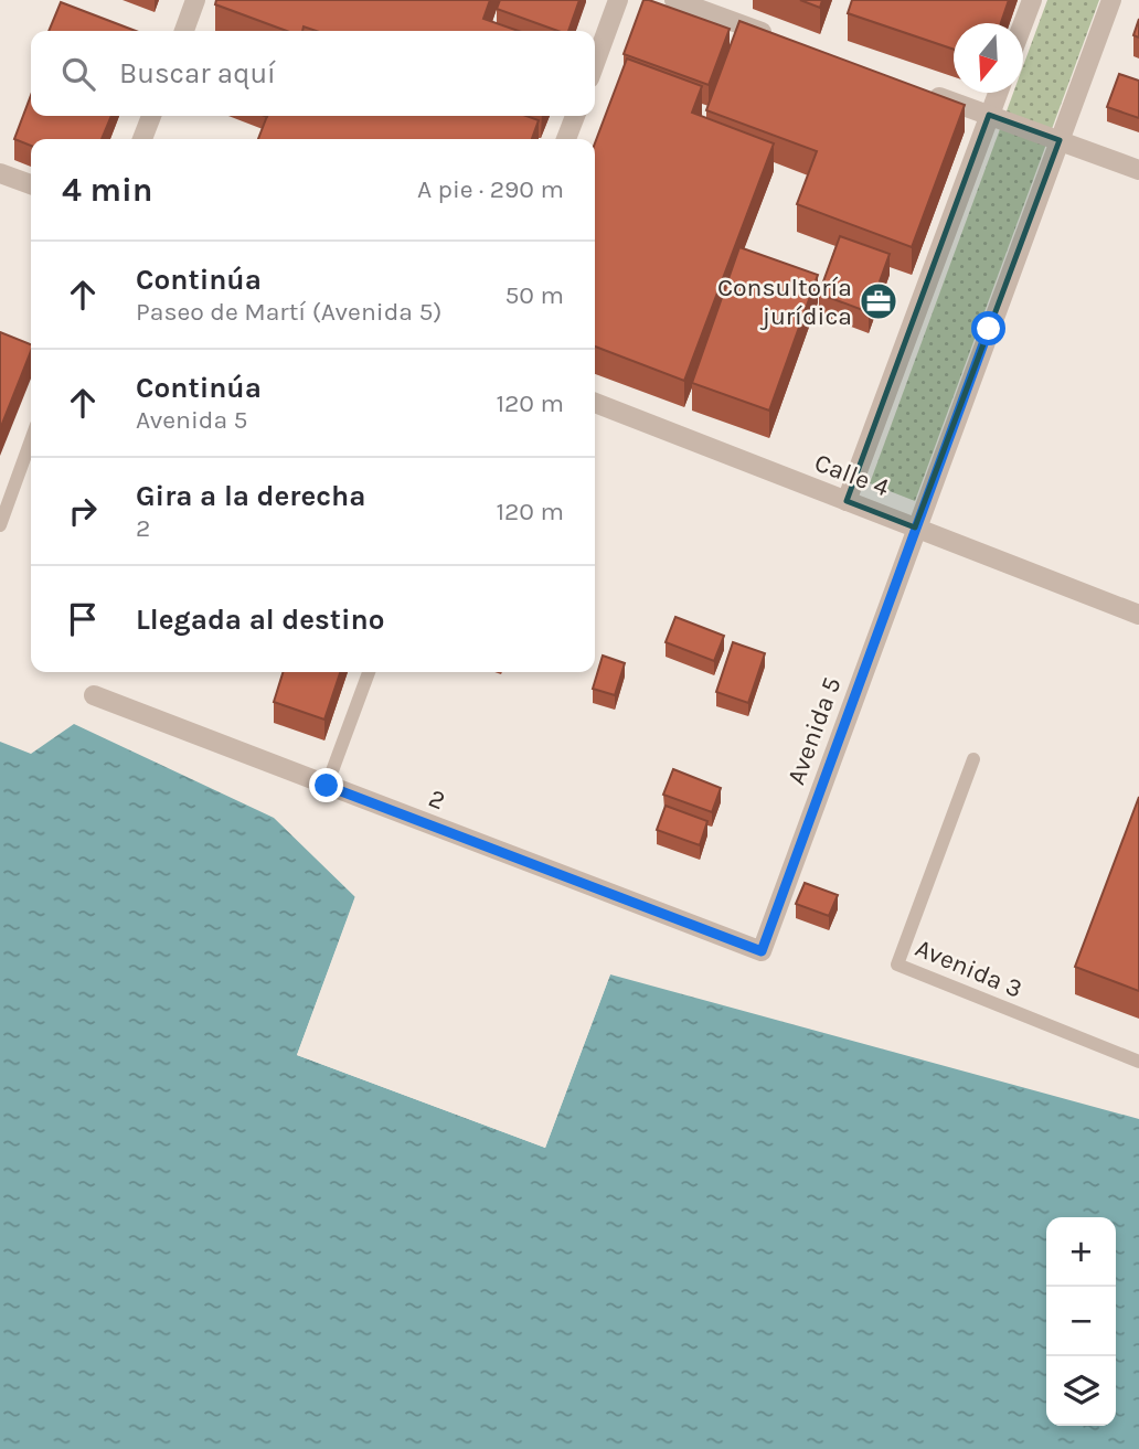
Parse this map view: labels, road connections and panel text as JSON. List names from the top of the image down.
{
  "streets": {
    "street": ["Calle 4", "Avenida 5", "2"],
    "lane": ["Avenida 3"]
  },
  "crossings": [
    ["Calle 4", "Avenida 5"],
    ["Avenida 5", "2"]
  ],
  "places": {
    "office": ["Consultoría jurídica"]
  },
  "north": "bottom",
  "page": {
    "search": "Buscar aquí",
    "heading": ["4 min", "A pie · 290 m"],
    "list": [
      ["Continúa", "Paseo de Martí (Avenida 5)", "50 m"],
      ["Continúa", "Avenida 5", "120 m"],
      ["Gira a la derecha", "2", "120 m"],
      "Llegada al destino"
    ],
    "map_buttons": ["+", "−"]
  }
}
